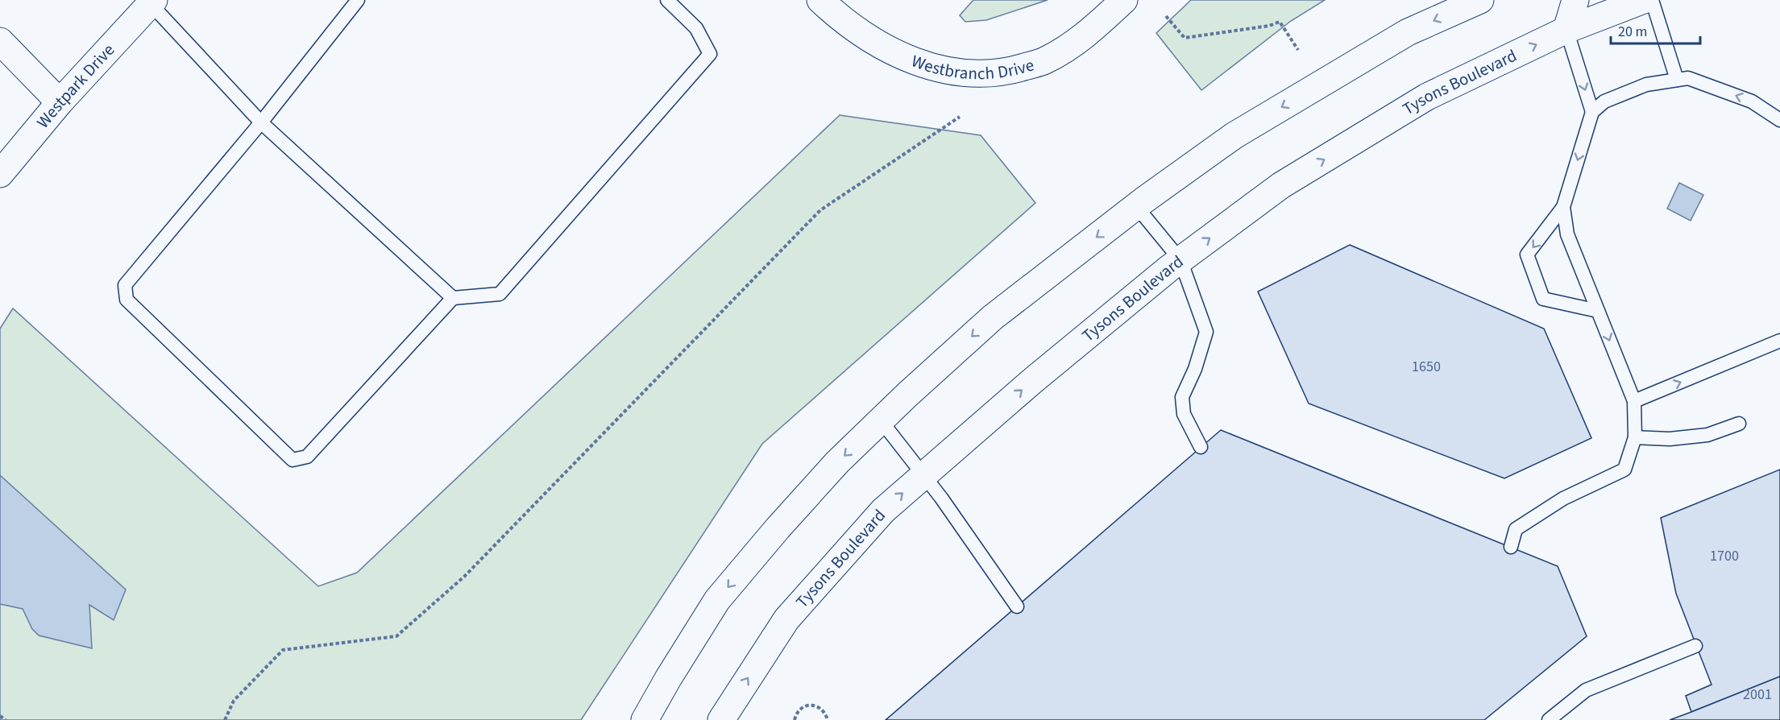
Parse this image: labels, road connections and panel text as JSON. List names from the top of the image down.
{
  "streets": {
    "street": ["Westbranch Drive", "Tysons Boulevard", "Westpark Drive"]
  },
  "house_numbers": ["1650", "1700", "2001"],
  "scale_bar": "20 m"
}
